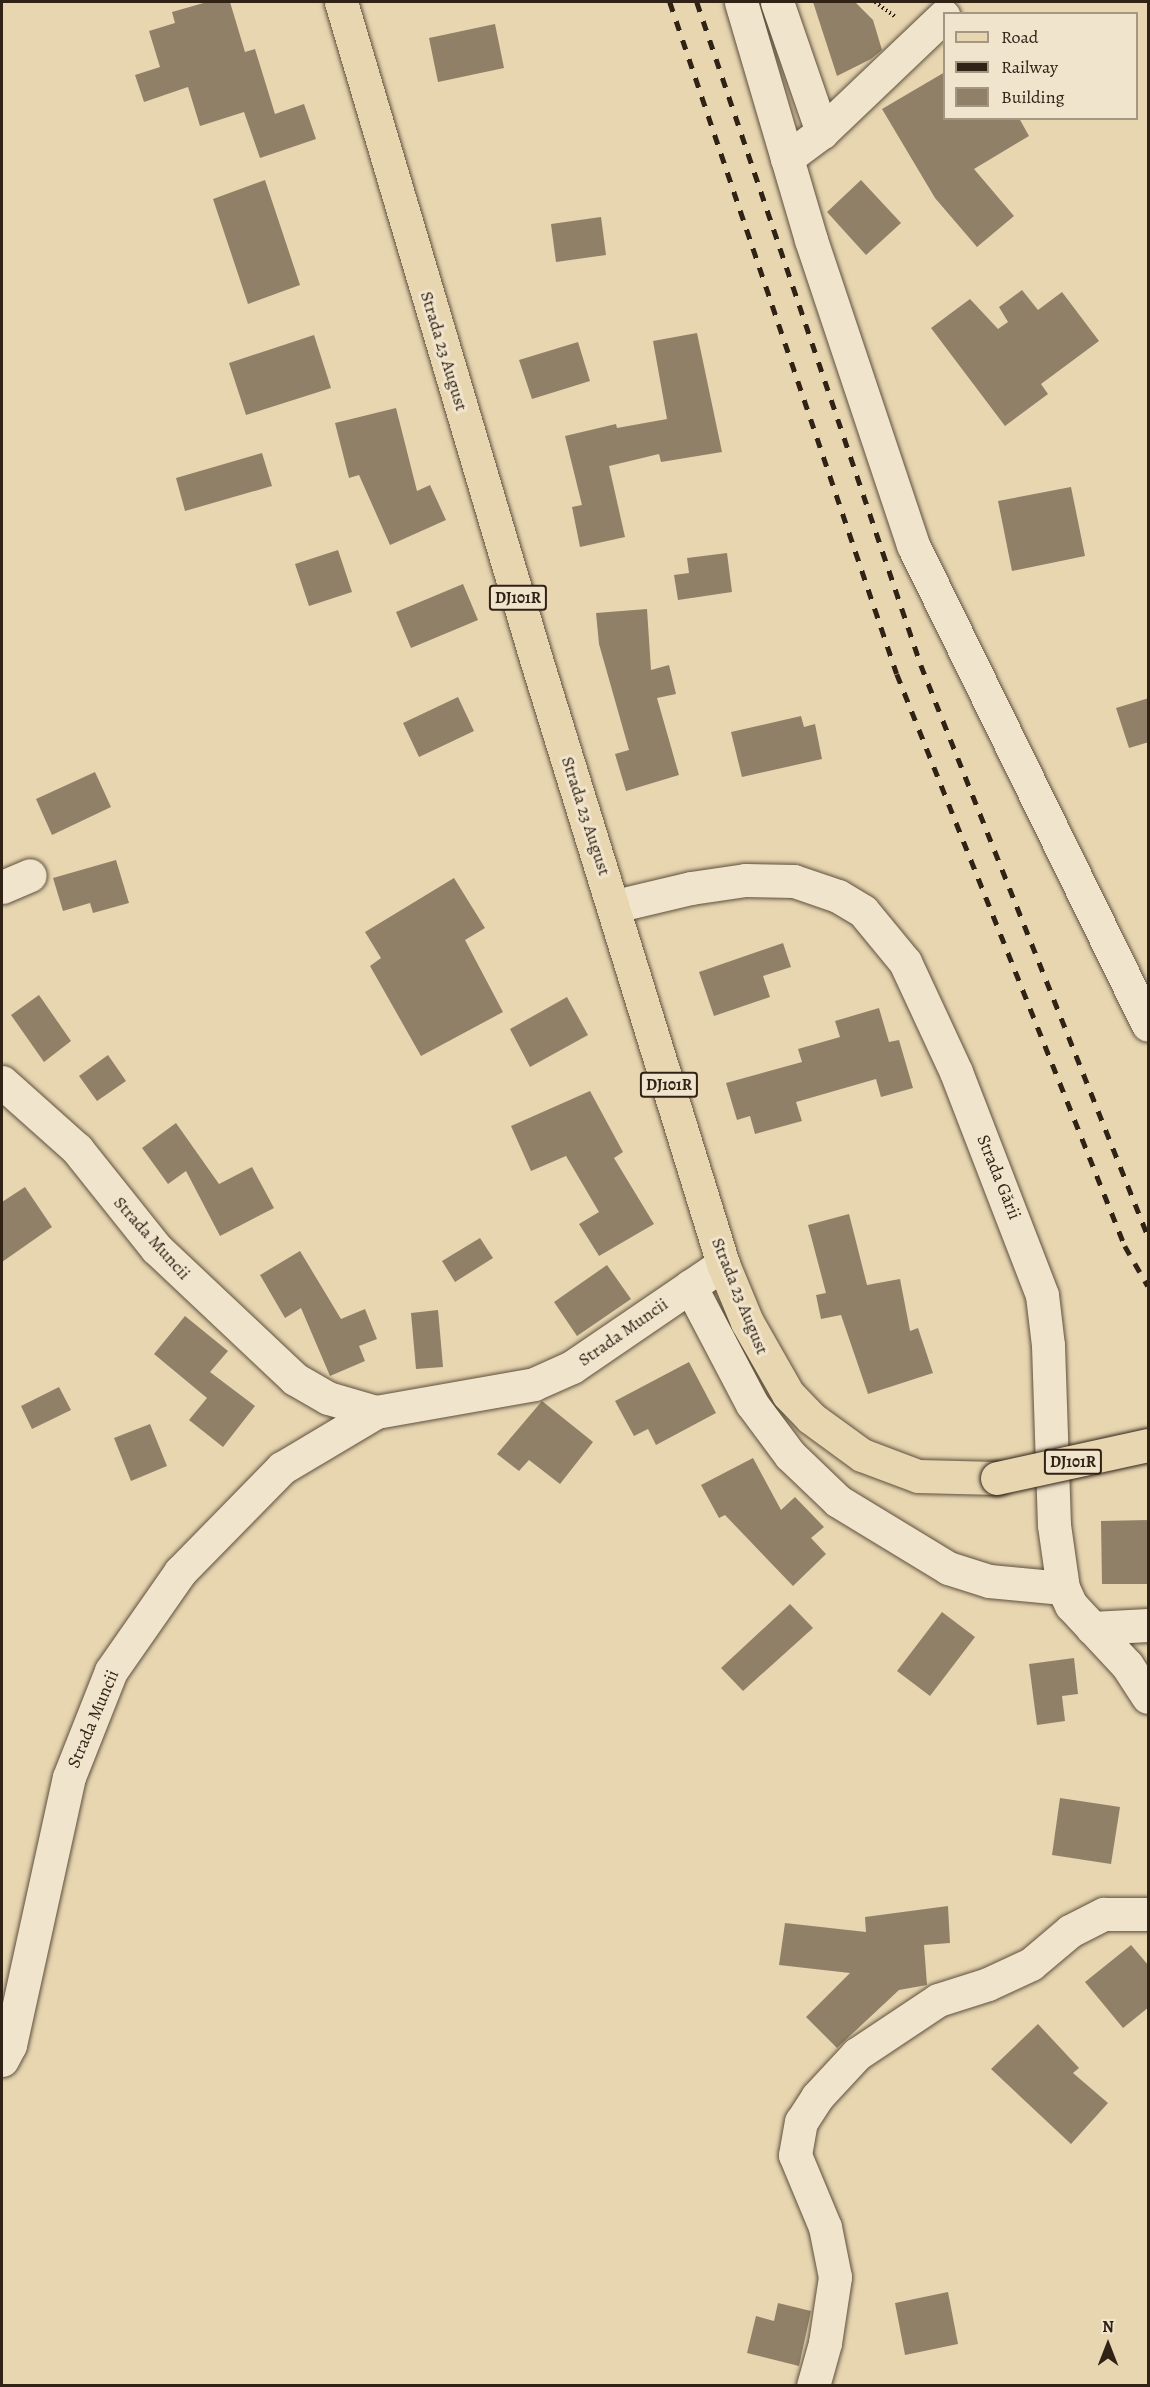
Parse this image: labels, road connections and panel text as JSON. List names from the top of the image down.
{
  "streets": {
    "main road": ["Strada 23 August", "DJ101R"],
    "street": ["Strada Gării", "Strada Muncii"]
  },
  "crossings": [
    ["Strada 23 August", "Strada Gării"],
    ["Strada 23 August", "Strada Muncii"]
  ],
  "legend": ["Road", "Railway", "Building"],
  "north": "top"
}
